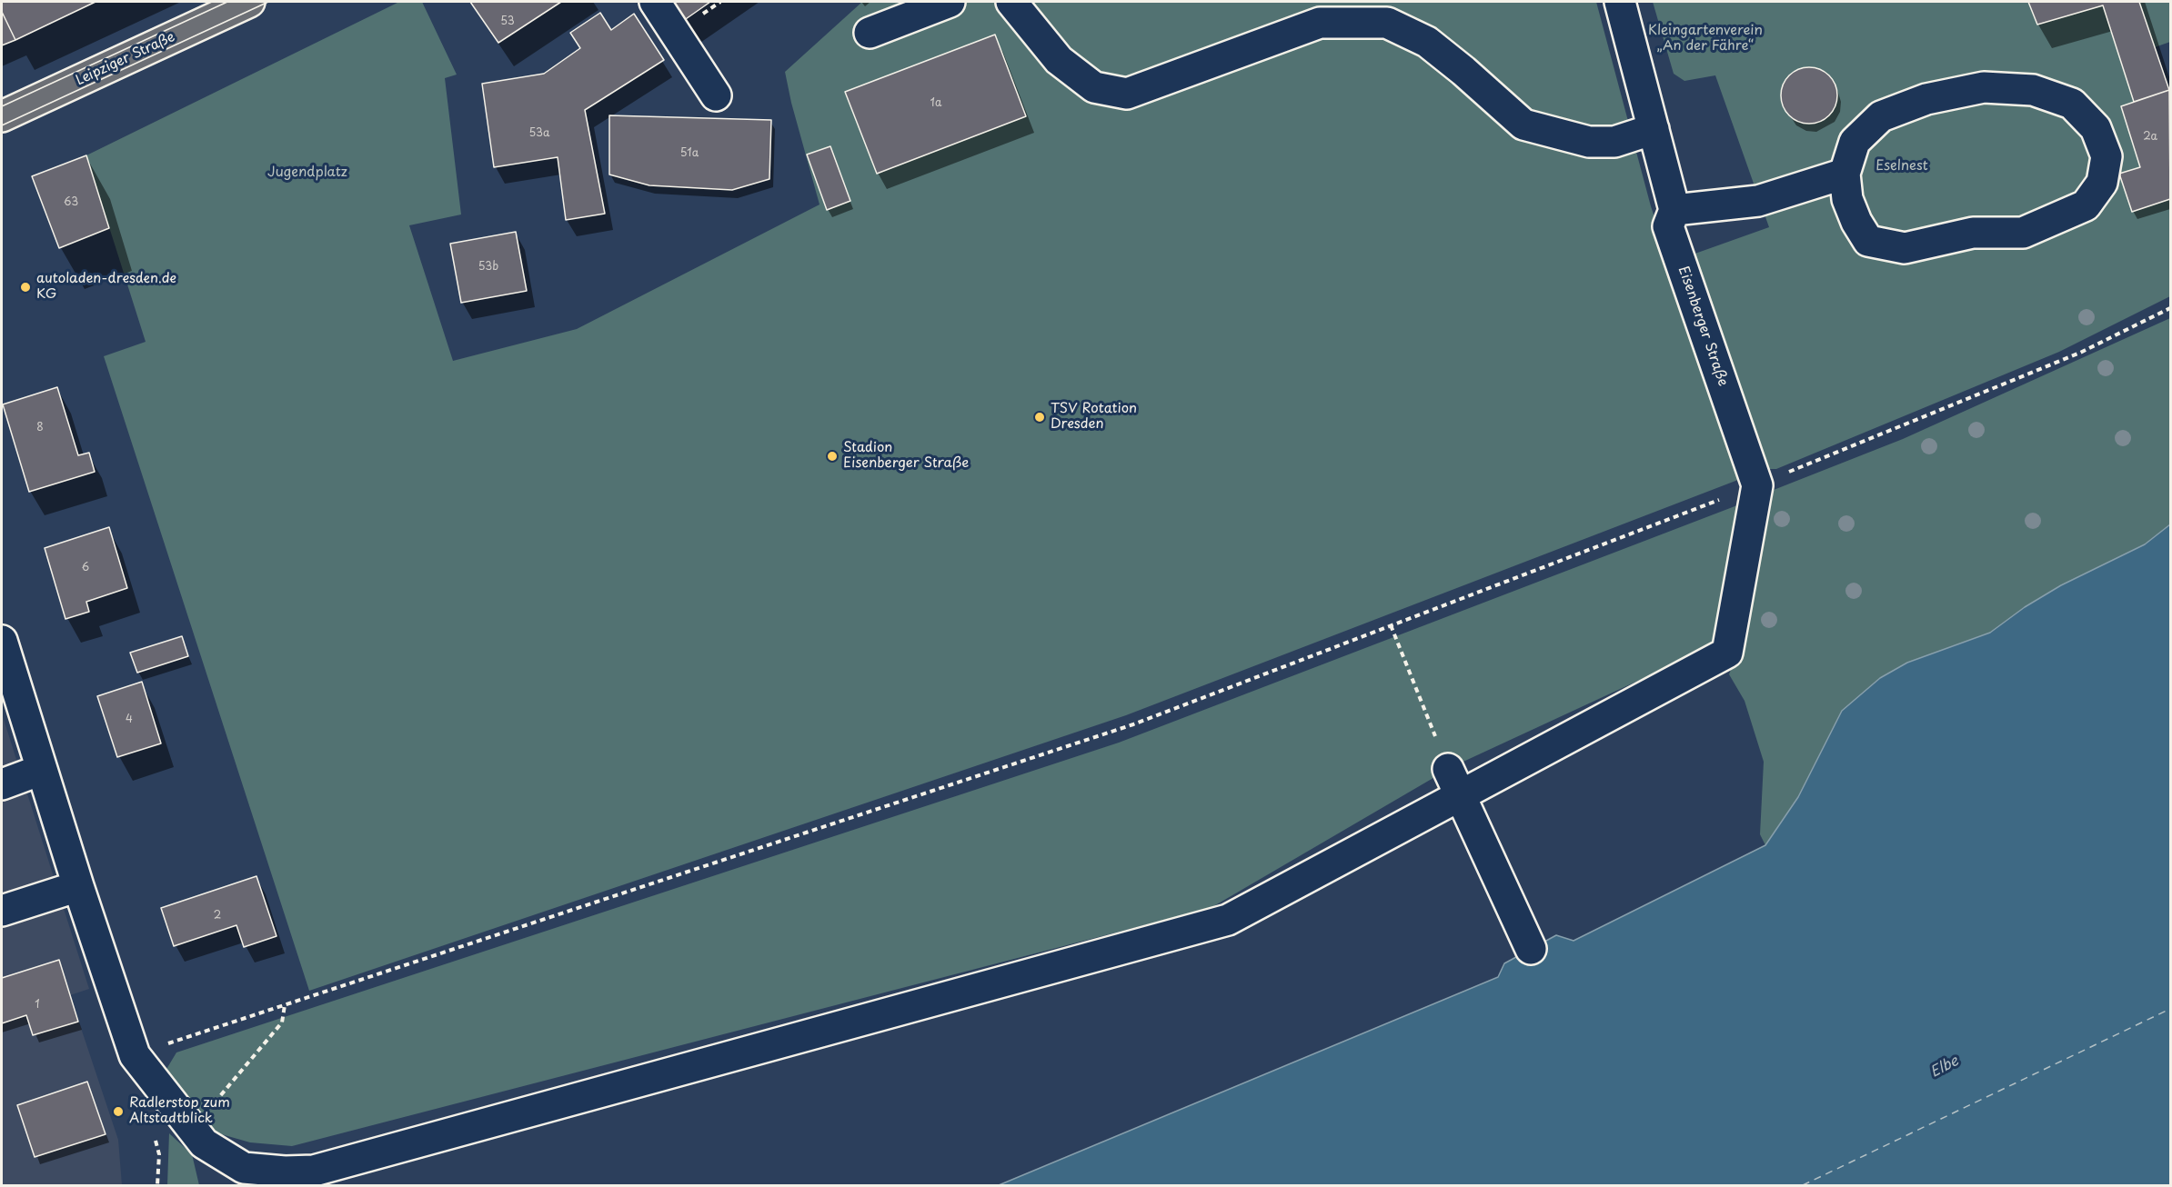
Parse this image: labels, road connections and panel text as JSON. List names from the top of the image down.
{
  "streets": {
    "main road": ["Leipziger Straße"],
    "street": ["Eisenberger Straße"]
  },
  "water": ["Elbe"],
  "parks": ["Kleingartenverein „An der Fähre“", "Eselnest", "Jugendplatz"],
  "places": [
    "autoladen-dresden.de KG",
    "TSV Rotation Dresden",
    "Stadion Eisenberger Straße",
    "Radlerstop zum Altstadtblick"
  ],
  "house_numbers": [
    "53",
    "1a",
    "53a",
    "2a",
    "51a",
    "63",
    "53b",
    "8",
    "6",
    "4",
    "2",
    "1"
  ]
}
